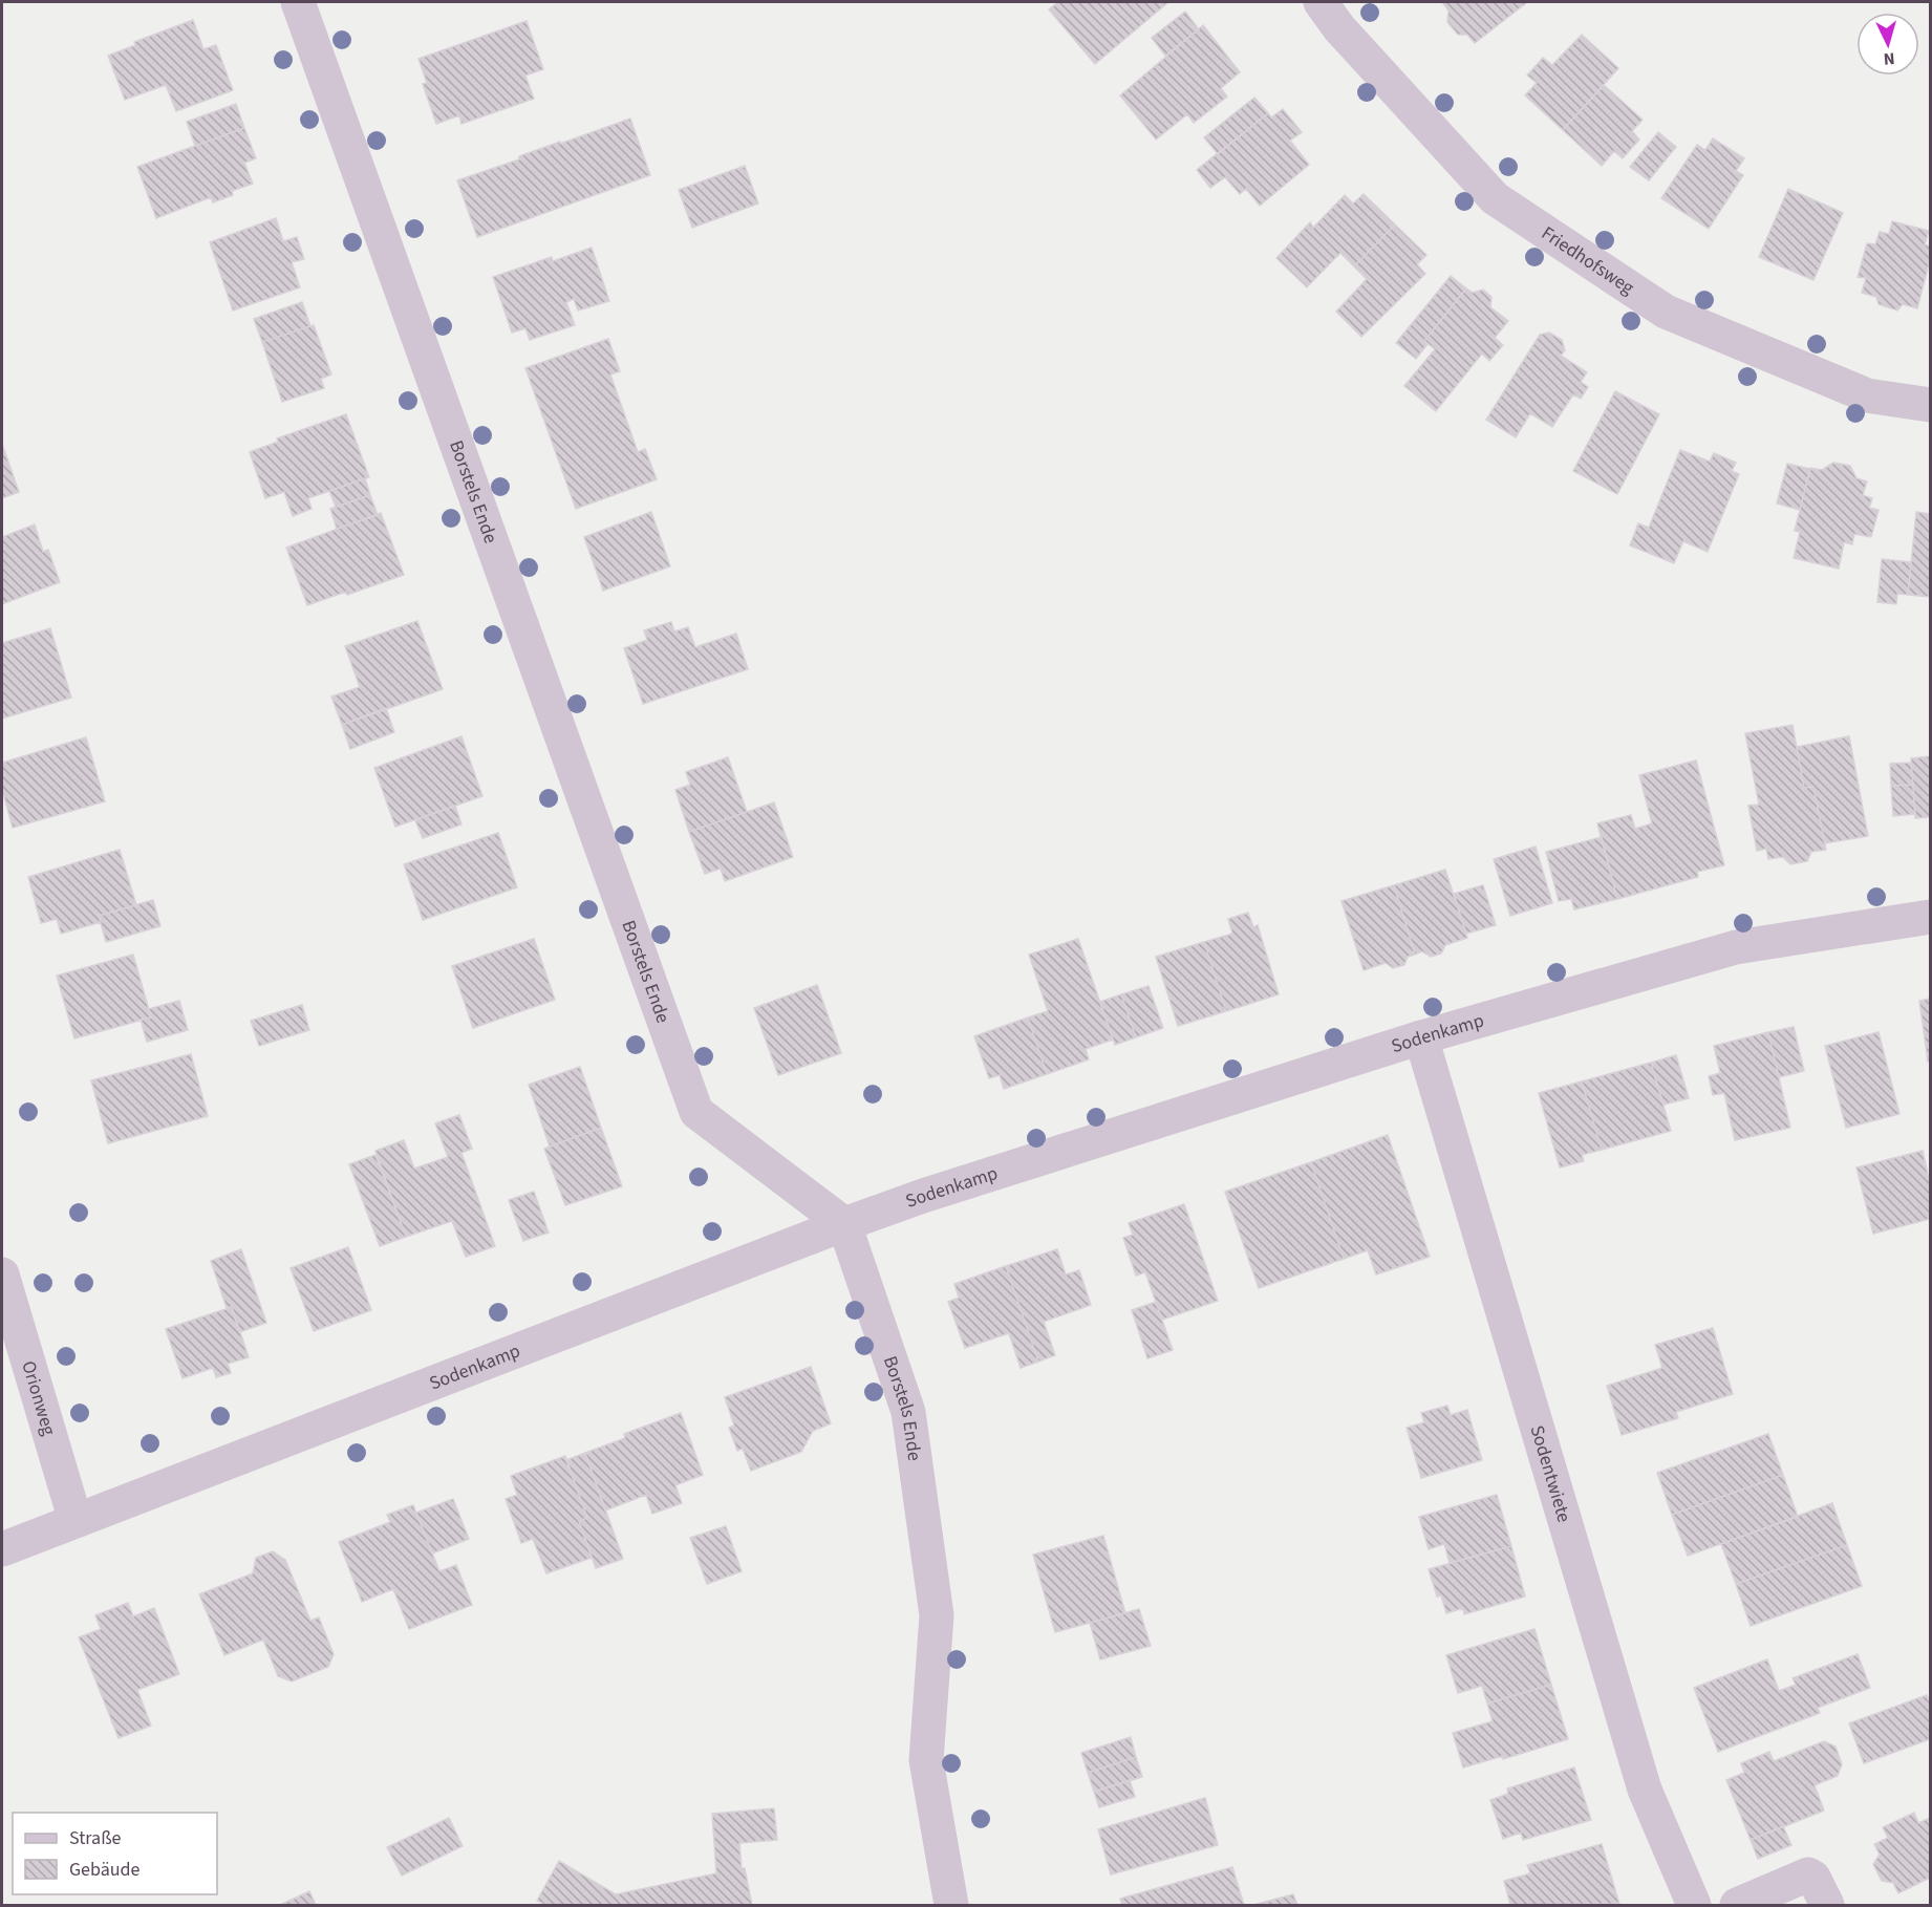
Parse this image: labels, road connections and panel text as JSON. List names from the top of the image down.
{
  "streets": {
    "street": [
      "Friedhofsweg",
      "Borstels Ende",
      "Sodenkamp",
      "Orionweg",
      "Sodentwiete"
    ]
  },
  "crossings": [
    ["Borstels Ende", "Sodenkamp"],
    ["Sodenkamp", "Orionweg"],
    ["Sodenkamp", "Sodentwiete"]
  ],
  "legend": ["Straße", "Gebäude"],
  "north": "bottom"
}
